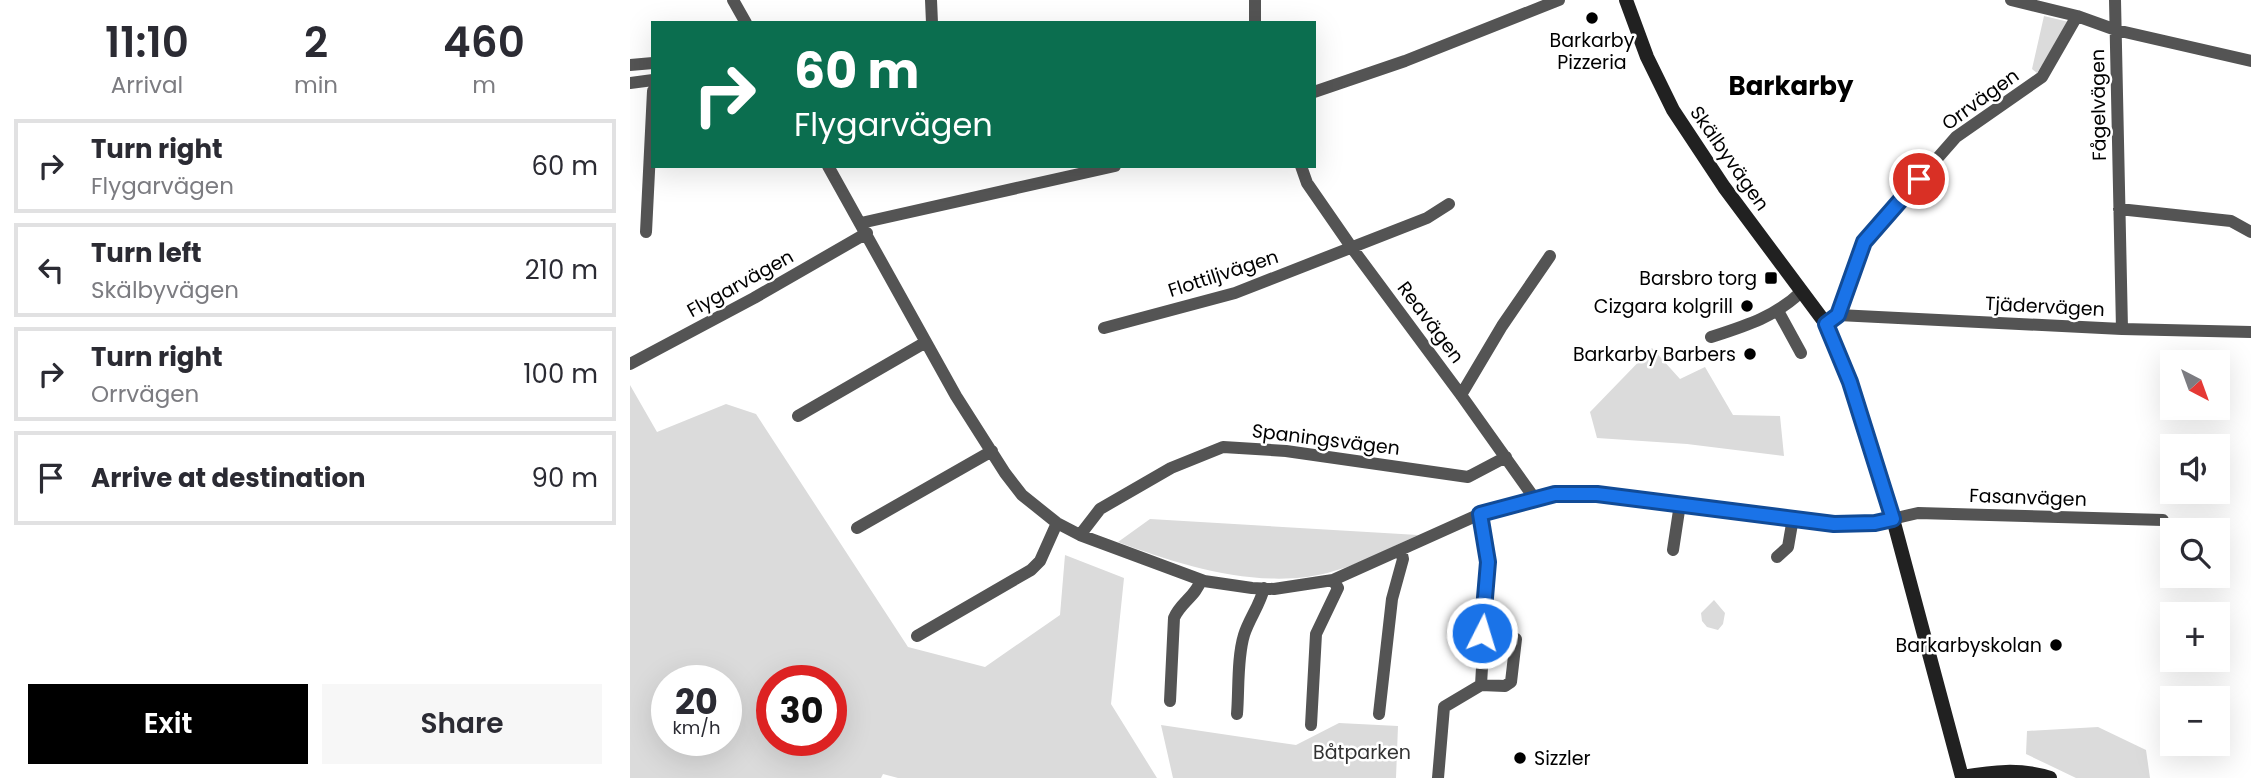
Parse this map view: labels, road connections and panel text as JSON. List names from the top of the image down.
{
  "streets": {
    "street": [
      "Orrvägen",
      "Fågelvägen",
      "Skälbyvägen",
      "Flottiljvägen",
      "Flygarvägen",
      "Tjädervägen",
      "Reavägen",
      "Spaningsvägen",
      "Fasanvägen"
    ]
  },
  "crossings": [
    ["Orrvägen", "Skälbyvägen"],
    ["Orrvägen", "Tjädervägen"],
    ["Fågelvägen", "Tjädervägen"],
    ["Skälbyvägen", "Tjädervägen"],
    ["Skälbyvägen", "Fasanvägen"],
    ["Flottiljvägen", "Reavägen"],
    ["Reavägen", "Spaningsvägen"]
  ],
  "districts": ["Barkarby"],
  "parks": ["Båtparken"],
  "places": {
    "other": [
      "Barkarby Pizzeria",
      "Cizgara kolgrill",
      "Barkarby Barbers",
      "Barkarbyskolan",
      "Sizzler"
    ],
    "transit": ["Barsbro torg"]
  },
  "north": "bottom right",
  "page": {
    "eta": [
      "11:10",
      "Arrival",
      "2",
      "min",
      "460",
      "m"
    ],
    "turn": ["60 m", "Flygarvägen"],
    "list": [
      {
        "name": "Turn right",
        "note": "Flygarvägen",
        "value": "60 m"
      },
      {
        "name": "Turn left",
        "note": "Skälbyvägen",
        "value": "210 m"
      },
      {
        "name": "Turn right",
        "note": "Orrvägen",
        "value": "100 m"
      },
      {
        "name": "Arrive at destination",
        "value": "90 m"
      }
    ],
    "map_buttons": ["+", "−"],
    "speed": "20 km/h",
    "limit": "30",
    "buttons": ["Exit", "Share"]
  }
}
